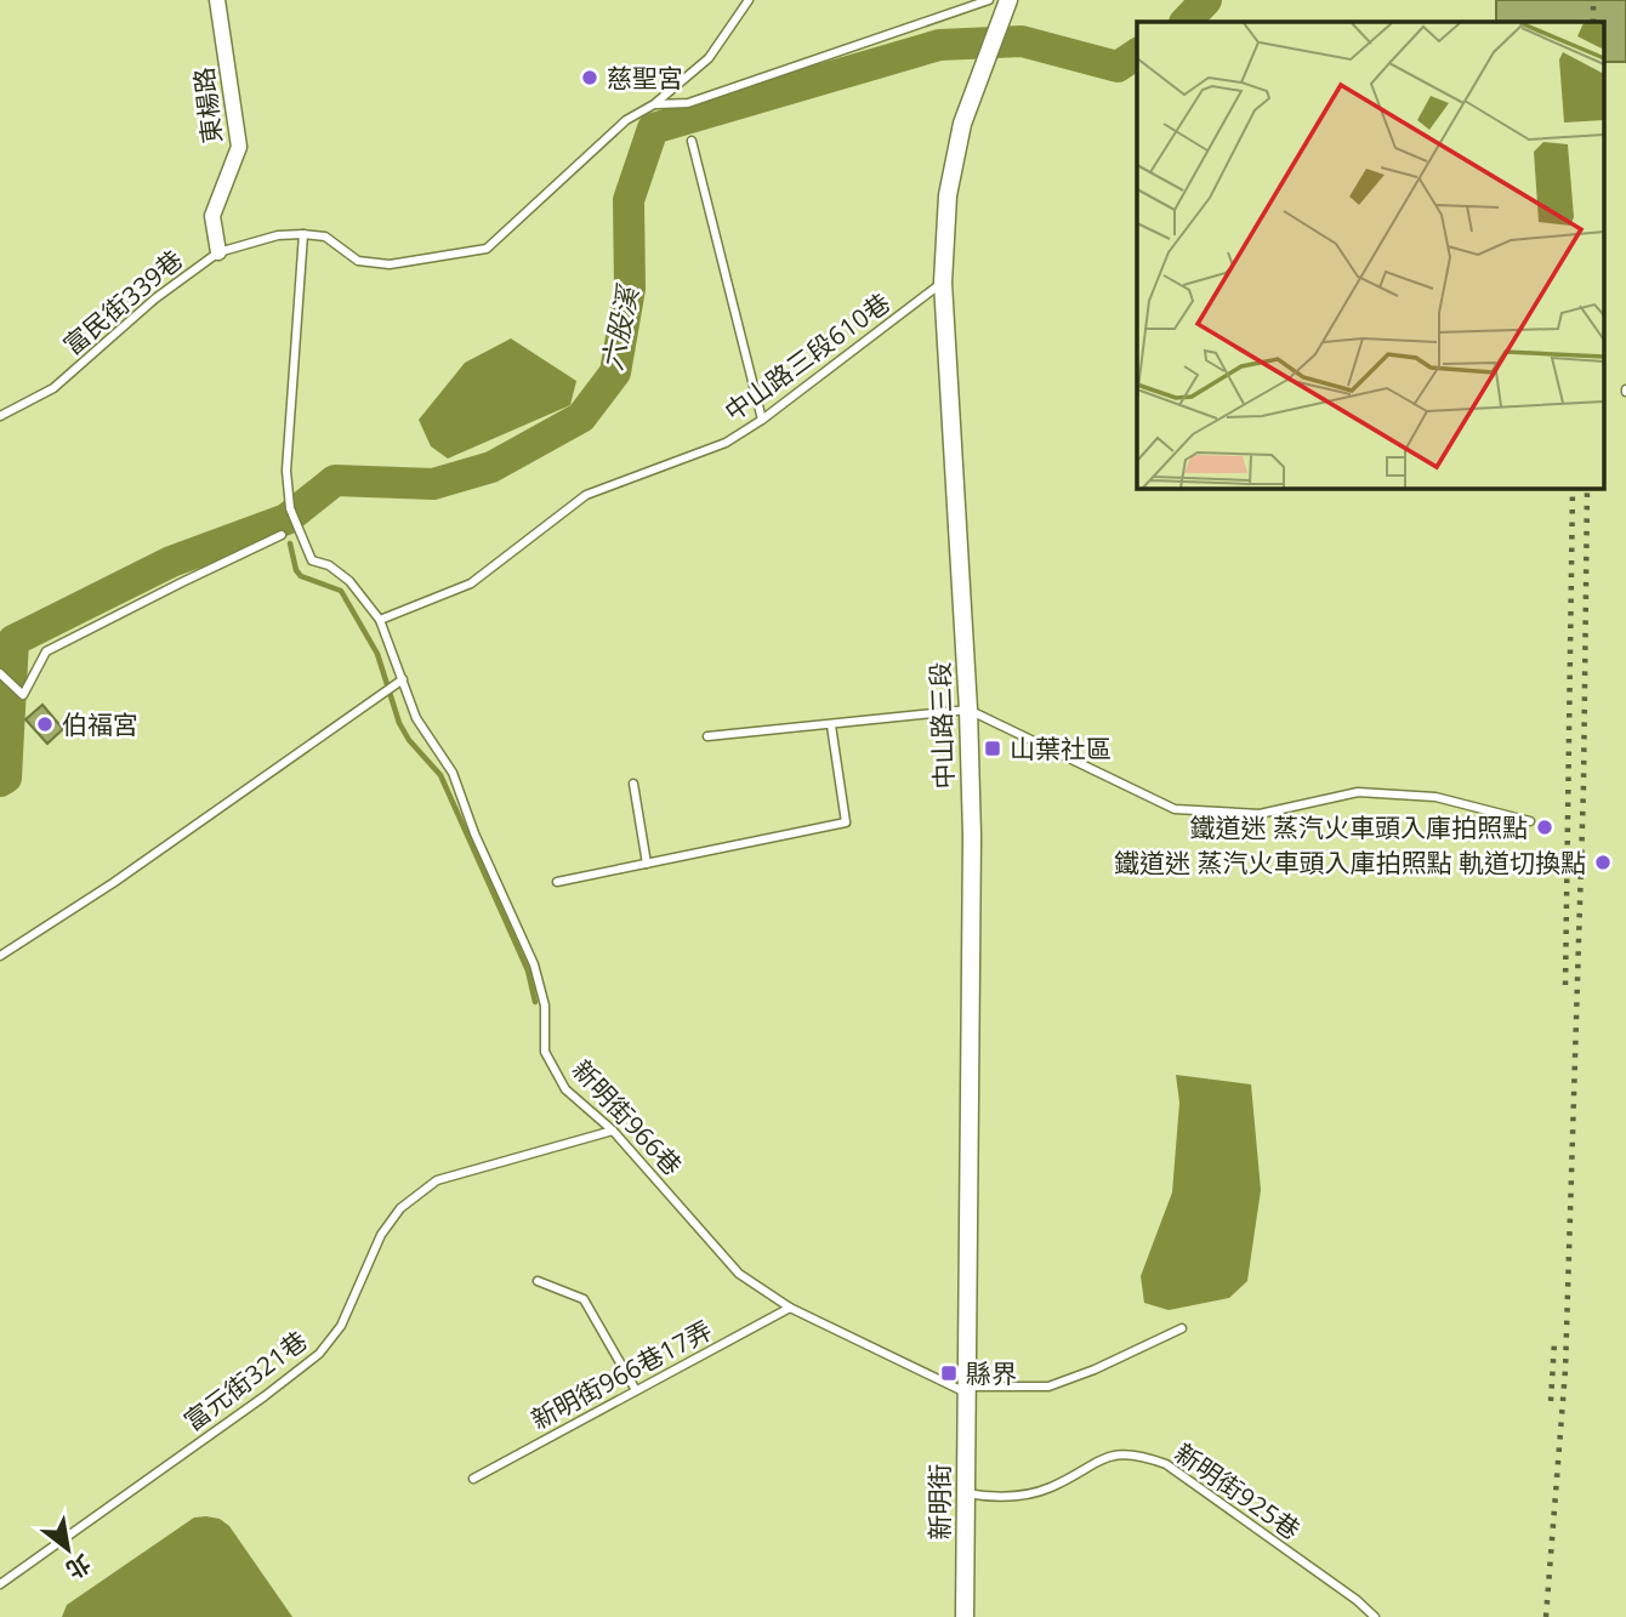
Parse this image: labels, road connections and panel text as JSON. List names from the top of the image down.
{
  "streets": {
    "street": ["東楊路", "中山路三段", "新明街"],
    "lane": [
      "富民街339巷",
      "中山路三段610巷",
      "新明街966巷",
      "新明街966巷17弄",
      "富元街321巷",
      "新明街925巷"
    ]
  },
  "crossings": [
    ["東楊路", "富民街339巷"],
    ["富民街339巷", "新明街966巷"],
    ["中山路三段610巷", "中山路三段"],
    ["中山路三段610巷", "新明街966巷"],
    ["中山路三段", "新明街966巷"],
    ["中山路三段", "新明街"],
    ["新明街966巷", "新明街966巷17弄"],
    ["新明街966巷", "富元街321巷"],
    ["新明街966巷", "新明街"],
    ["新明街925巷", "新明街"]
  ],
  "water": ["六股溪"],
  "places": {
    "other": [
      "慈聖宮",
      "伯福宮",
      "鐵道迷 蒸汽火車頭入庫拍照點",
      "鐵道迷 蒸汽火車頭入庫拍照點 軌道切換點"
    ],
    "transit": ["山葉社區", "縣界"]
  },
  "north": "bottom right"
}
